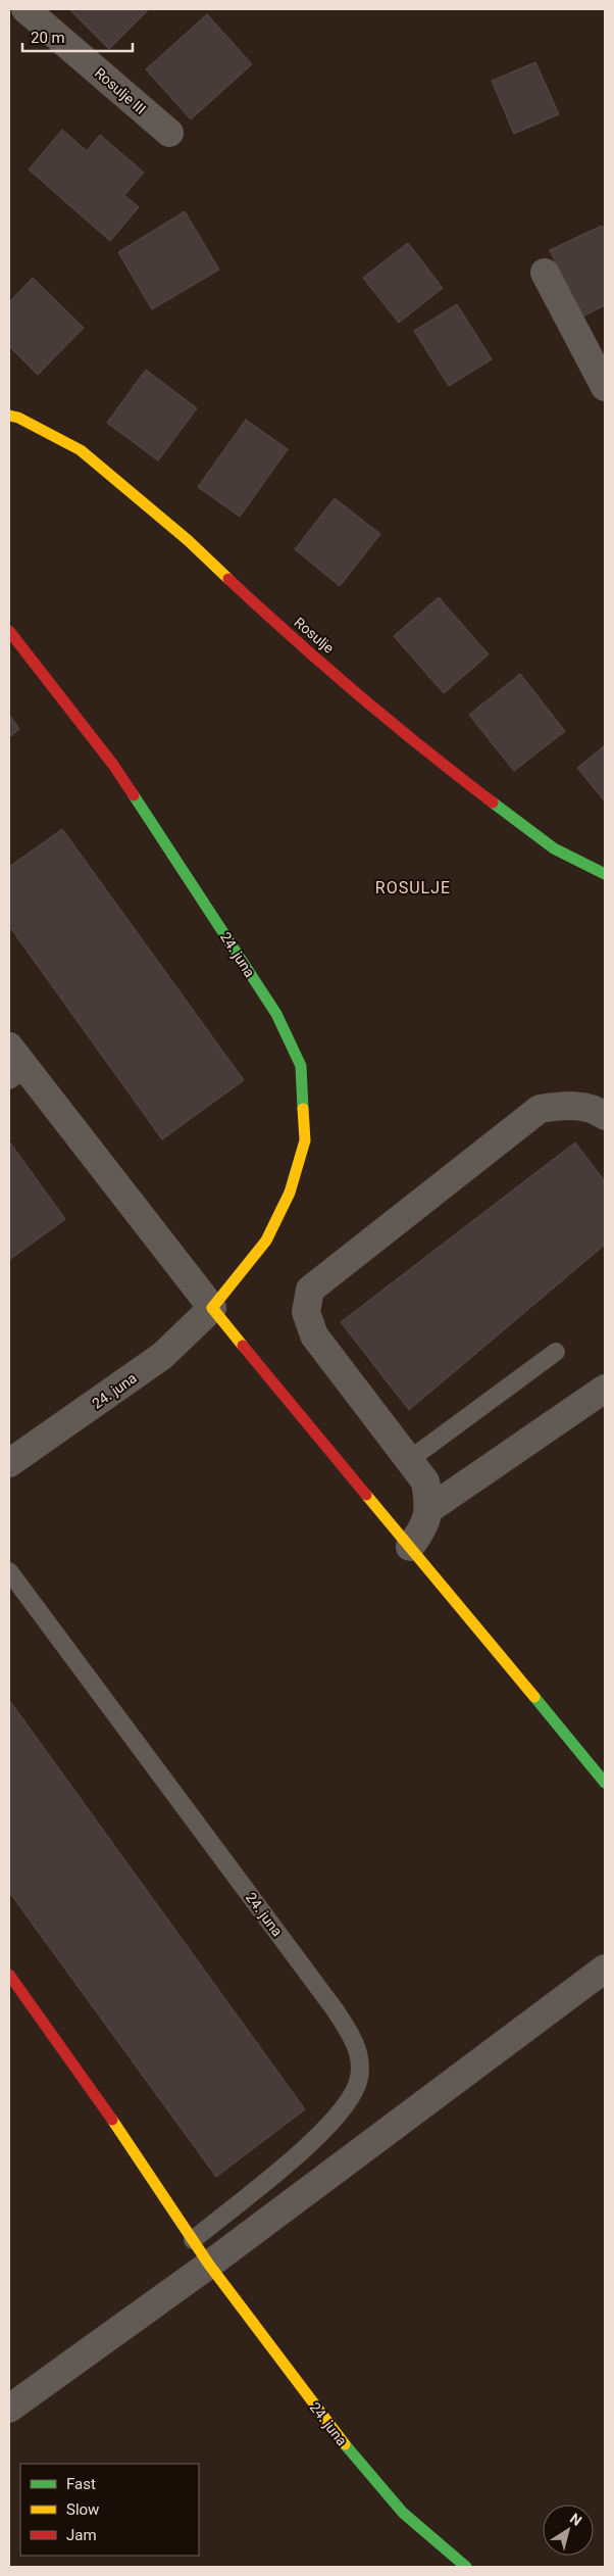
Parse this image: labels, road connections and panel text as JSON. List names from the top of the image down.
{
  "streets": {
    "street": ["Rosulje III", "Rosulje", "24. juna"]
  },
  "districts": ["ROSULJE"],
  "legend": ["Fast", "Slow", "Jam"],
  "scale_bar": "20 m",
  "north": "top right"
}
